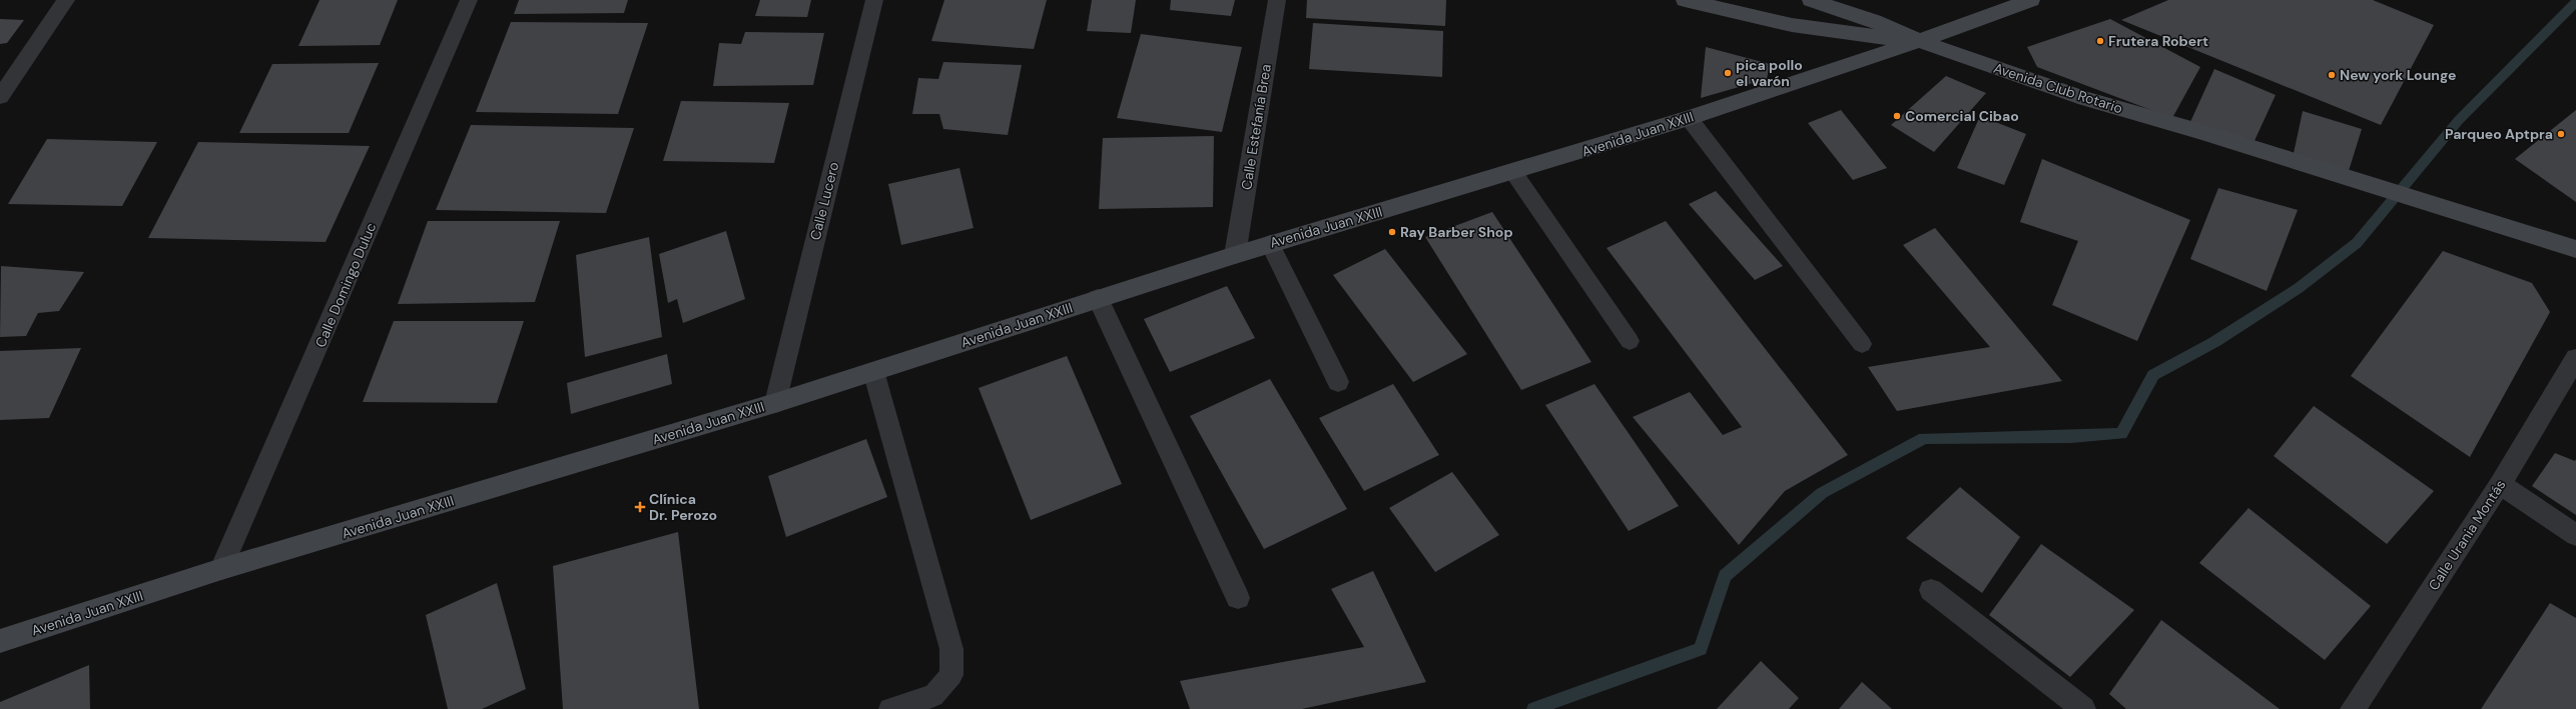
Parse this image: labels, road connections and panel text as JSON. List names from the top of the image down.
{
  "streets": {
    "main road": ["Avenida Club Rotario", "Avenida Juan XXIII"],
    "street": [
      "Calle Estefanía Brea",
      "Calle Lucero",
      "Calle Domingo Duluc",
      "Calle Urania Montás"
    ]
  },
  "crossings": [
    ["Avenida Club Rotario", "Avenida Juan XXIII"],
    ["Calle Estefanía Brea", "Avenida Juan XXIII"],
    ["Avenida Juan XXIII", "Calle Lucero"],
    ["Avenida Juan XXIII", "Calle Domingo Duluc"]
  ],
  "places": {
    "other": [
      "Frutera Robert",
      "pica pollo el varón",
      "New york Lounge",
      "Comercial Cibao",
      "Parqueo Aptpra",
      "Ray Barber Shop"
    ],
    "health": ["Clínica Dr. Perozo"]
  }
}
